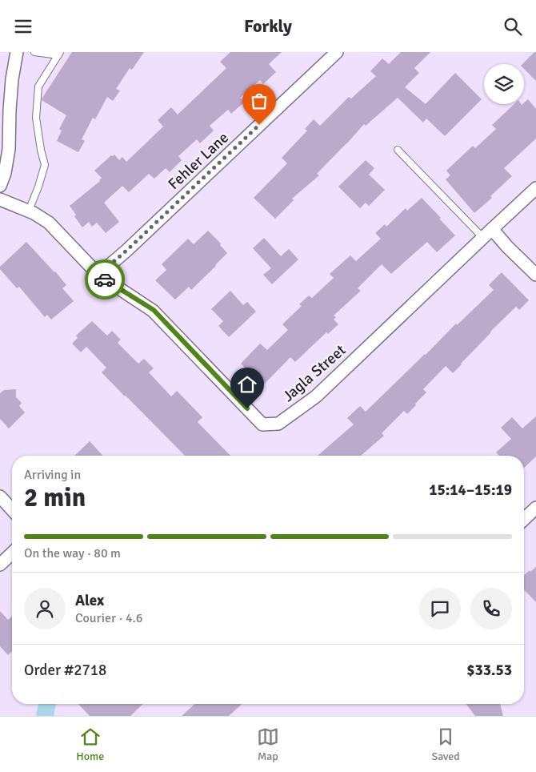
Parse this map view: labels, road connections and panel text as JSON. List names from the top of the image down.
{
  "streets": {
    "street": ["Fehler Lane", "Jagla Street"]
  },
  "crossings": [
    ["Fehler Lane", "Jagla Street"]
  ],
  "page": {
    "header": "Forkly",
    "heading": ["2 min", "Arriving in", "15:14–15:19"],
    "panel": [
      "Alex",
      "Courier · 4.6",
      "Order #2718",
      "$33.53"
    ],
    "bar": "On the way · 80 m",
    "tabs": ["Home", "Map", "Saved"]
  }
}
